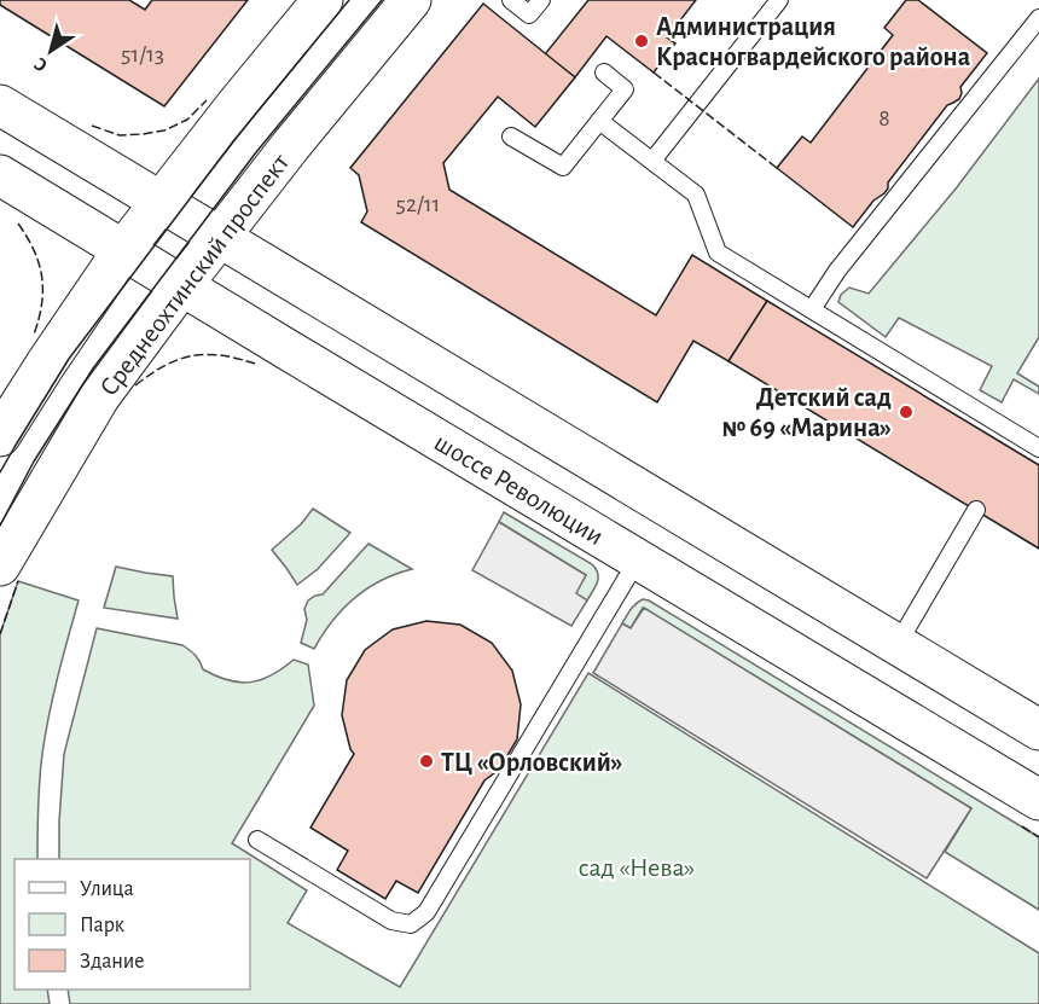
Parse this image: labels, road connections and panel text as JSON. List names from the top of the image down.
{
  "streets": {
    "main road": ["Среднеохтинский проспект", "шоссе Революции"]
  },
  "crossings": [
    ["Среднеохтинский проспект", "шоссе Революции"]
  ],
  "parks": ["сад «Нева»"],
  "places": ["Администрация Красногвардейского района", "Детский сад № 69 «Марина»", "ТЦ «Орловский»"],
  "house_numbers": ["51/13", "8", "52/11"],
  "legend": ["Улица", "Парк", "Здание"],
  "north": "bottom left"
}
